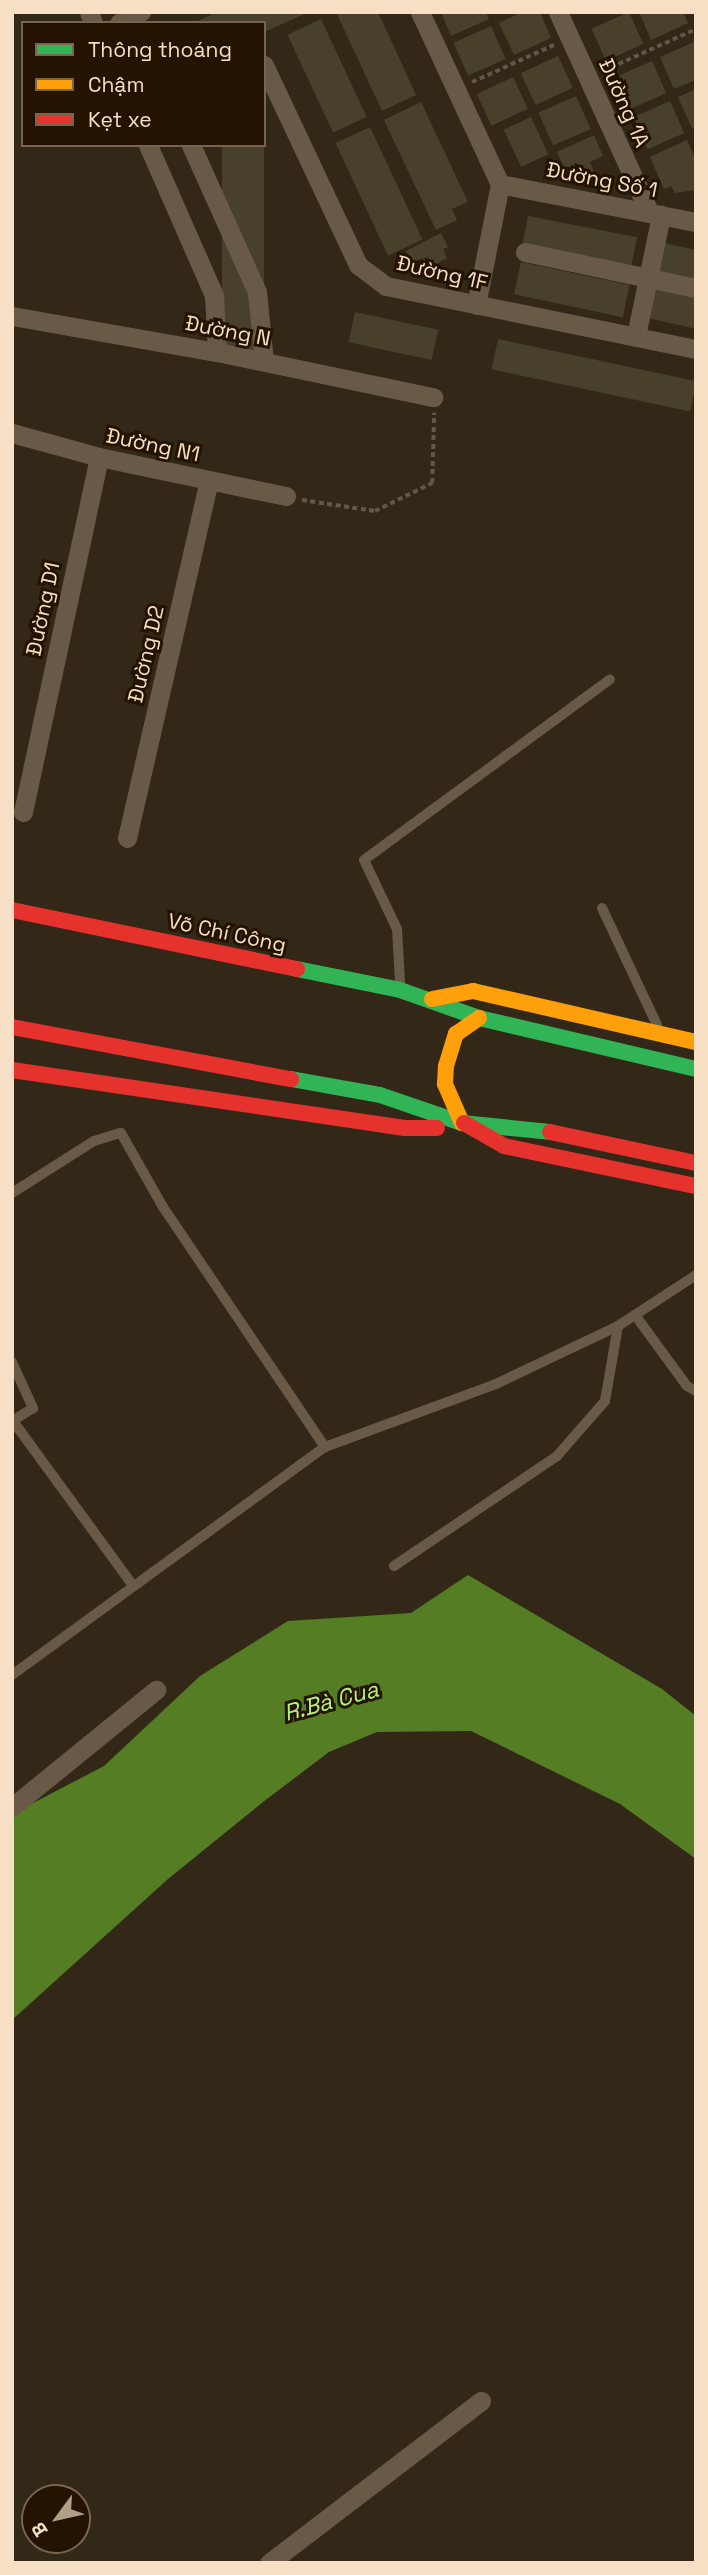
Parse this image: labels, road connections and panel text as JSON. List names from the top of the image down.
{
  "streets": {
    "main road": ["Võ Chí Công"],
    "street": [
      "Đường 1A",
      "Đường Số 1",
      "Đường 1F",
      "Đường N",
      "Đường N1",
      "Đường D1",
      "Đường D2"
    ]
  },
  "crossings": [
    ["Đường 1A", "Đường Số 1"],
    ["Đường N1", "Đường D1"],
    ["Đường N1", "Đường D2"]
  ],
  "water": ["R.Bà Cua"],
  "legend": ["Thông thoáng", "Chậm", "Kẹt xe"],
  "north": "bottom left"
}
